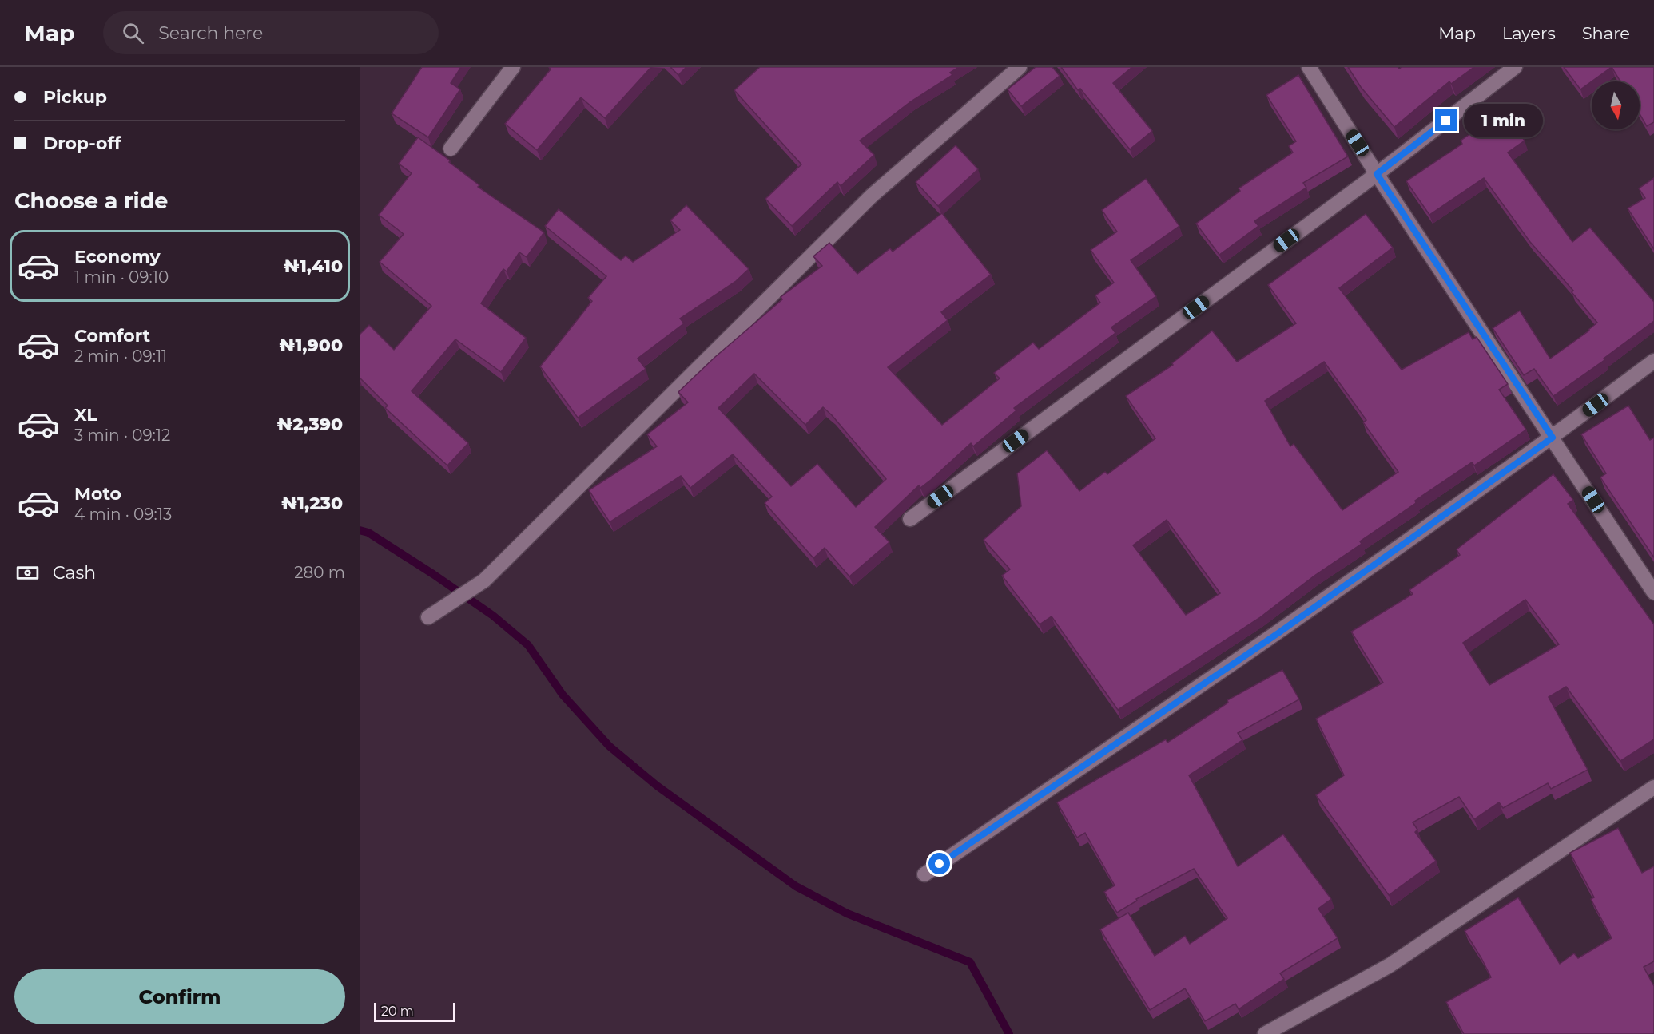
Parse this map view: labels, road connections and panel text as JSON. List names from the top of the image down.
{
  "scale_bar": "20 m",
  "north": "bottom",
  "page": {
    "header": "Map",
    "search": "Search here",
    "nav": ["Map", "Layers", "Share"],
    "banner": ["Pickup", "Drop-off"],
    "bubble": "1 min",
    "heading": "Choose a ride",
    "list": [
      {
        "name": "Economy",
        "note": "1 min · 09:10",
        "value": "₦1,410"
      },
      {
        "name": "Comfort",
        "note": "2 min · 09:11",
        "value": "₦1,900"
      },
      {
        "name": "XL",
        "note": "3 min · 09:12",
        "value": "₦2,390"
      },
      {
        "name": "Moto",
        "note": "4 min · 09:13",
        "value": "₦1,230"
      }
    ],
    "pay": ["Cash", "280 m"],
    "buttons": "Confirm",
    "scale": "20 m"
  }
}
